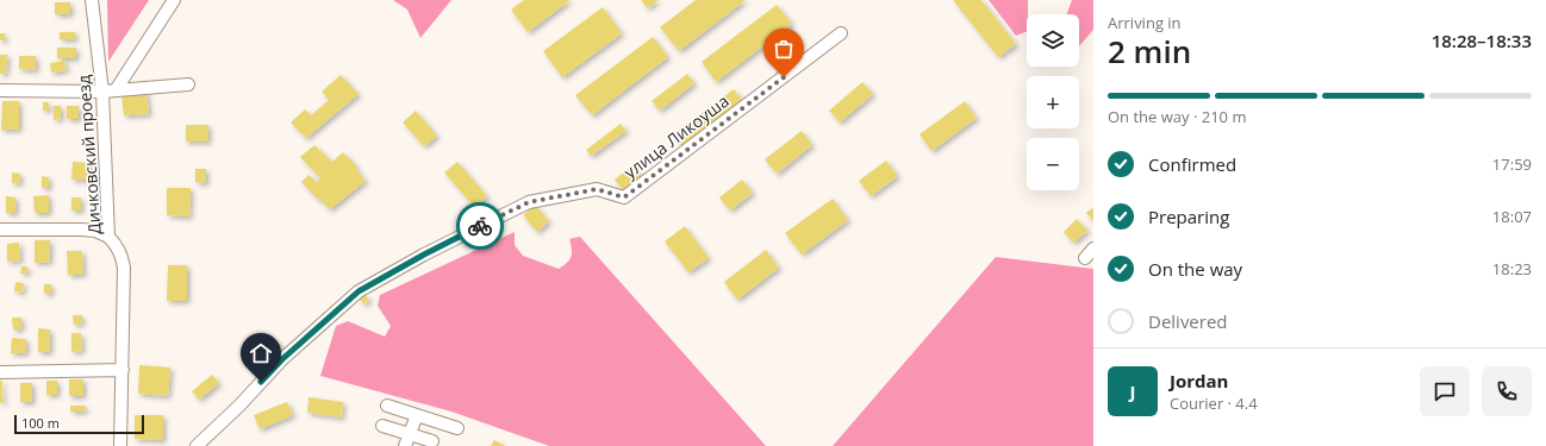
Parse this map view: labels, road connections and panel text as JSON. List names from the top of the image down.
{
  "streets": {
    "street": ["улица Ликоуша", "Дичковский проезд"]
  },
  "scale_bar": "100 m",
  "page": {
    "heading": ["2 min", "Arriving in", "18:28–18:33"],
    "panel": ["Jordan", "Courier · 4.4"],
    "map_buttons": ["+", "−"],
    "bar": "On the way · 210 m",
    "list": [
      ["Confirmed", "17:59"],
      ["Preparing", "18:07"],
      ["On the way", "18:23"],
      "Delivered"
    ],
    "round": "J",
    "scale": "100 m"
  }
}
